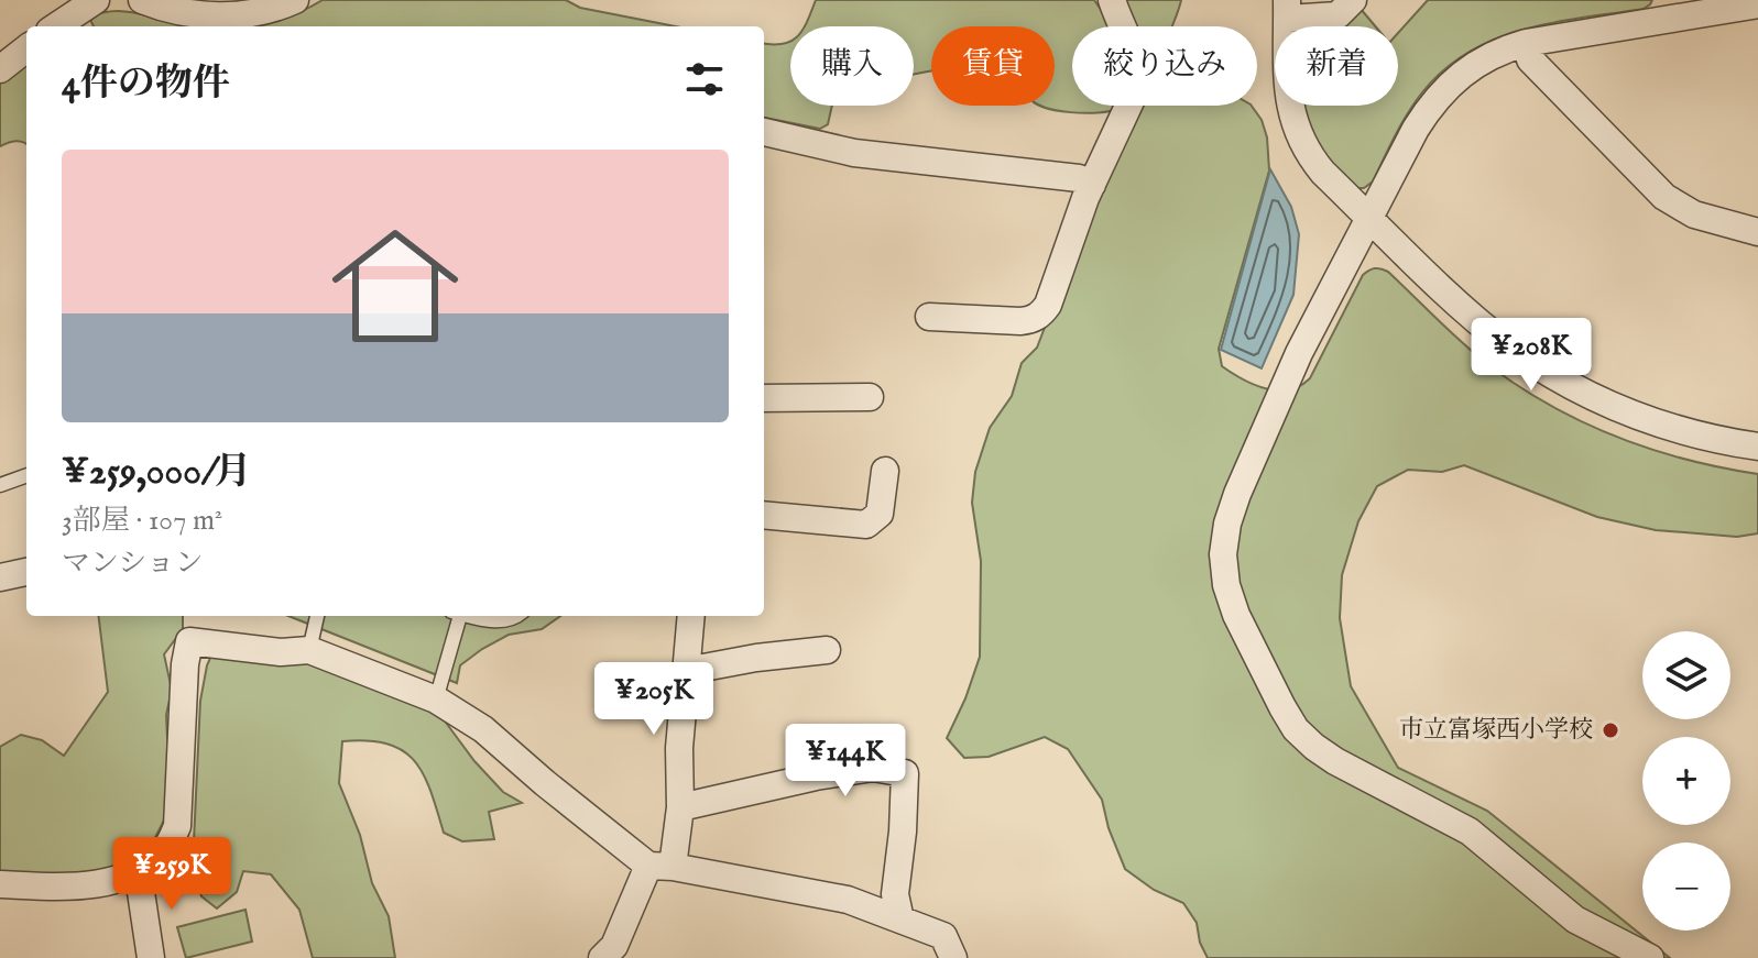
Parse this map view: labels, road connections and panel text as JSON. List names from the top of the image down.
{
  "places": ["市立富塚西小学校"],
  "page": {
    "chip": [
      "購入",
      "賃貸",
      "絞り込み",
      "新着"
    ],
    "heading": "4件の物件",
    "list": [
      {
        "name": "¥259,000/月",
        "note": "3部屋 · 107 m² · マンション"
      }
    ],
    "price": [
      "¥208K",
      "¥205K",
      "¥144K",
      "¥259K"
    ],
    "map_buttons": ["+", "−"]
  }
}
